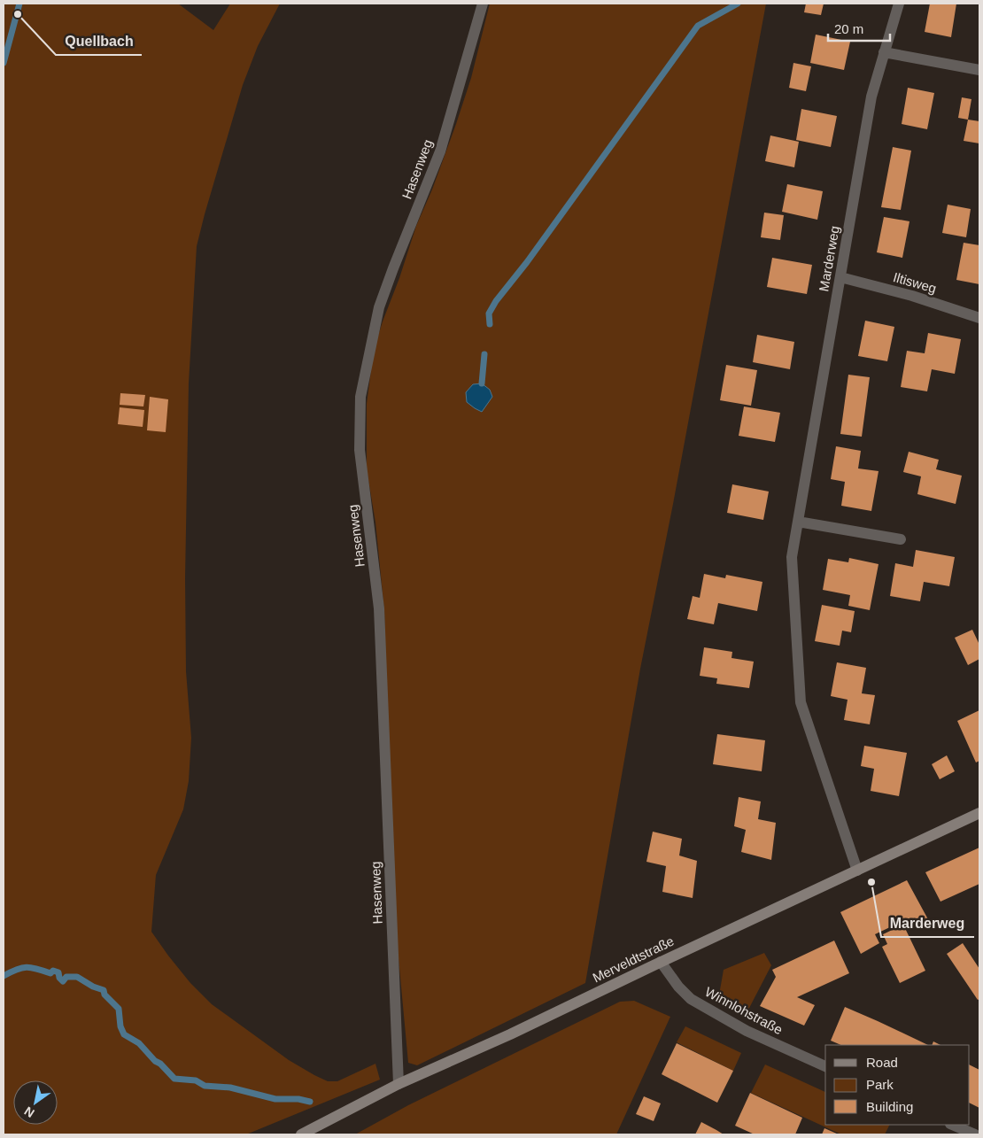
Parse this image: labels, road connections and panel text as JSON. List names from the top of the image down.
{
  "streets": {
    "main road": ["Merveldtstraße"],
    "street": [
      "Hasenweg",
      "Marderweg",
      "Iltisweg",
      "Winnlohstraße"
    ]
  },
  "crossings": [
    ["Hasenweg", "Merveldtstraße"],
    ["Marderweg", "Iltisweg"],
    ["Marderweg", "Merveldtstraße"],
    ["Merveldtstraße", "Winnlohstraße"]
  ],
  "places": ["Quellbach", "Marderweg"],
  "legend": ["Road", "Park", "Building"],
  "scale_bar": "20 m",
  "north": "bottom left"
}
